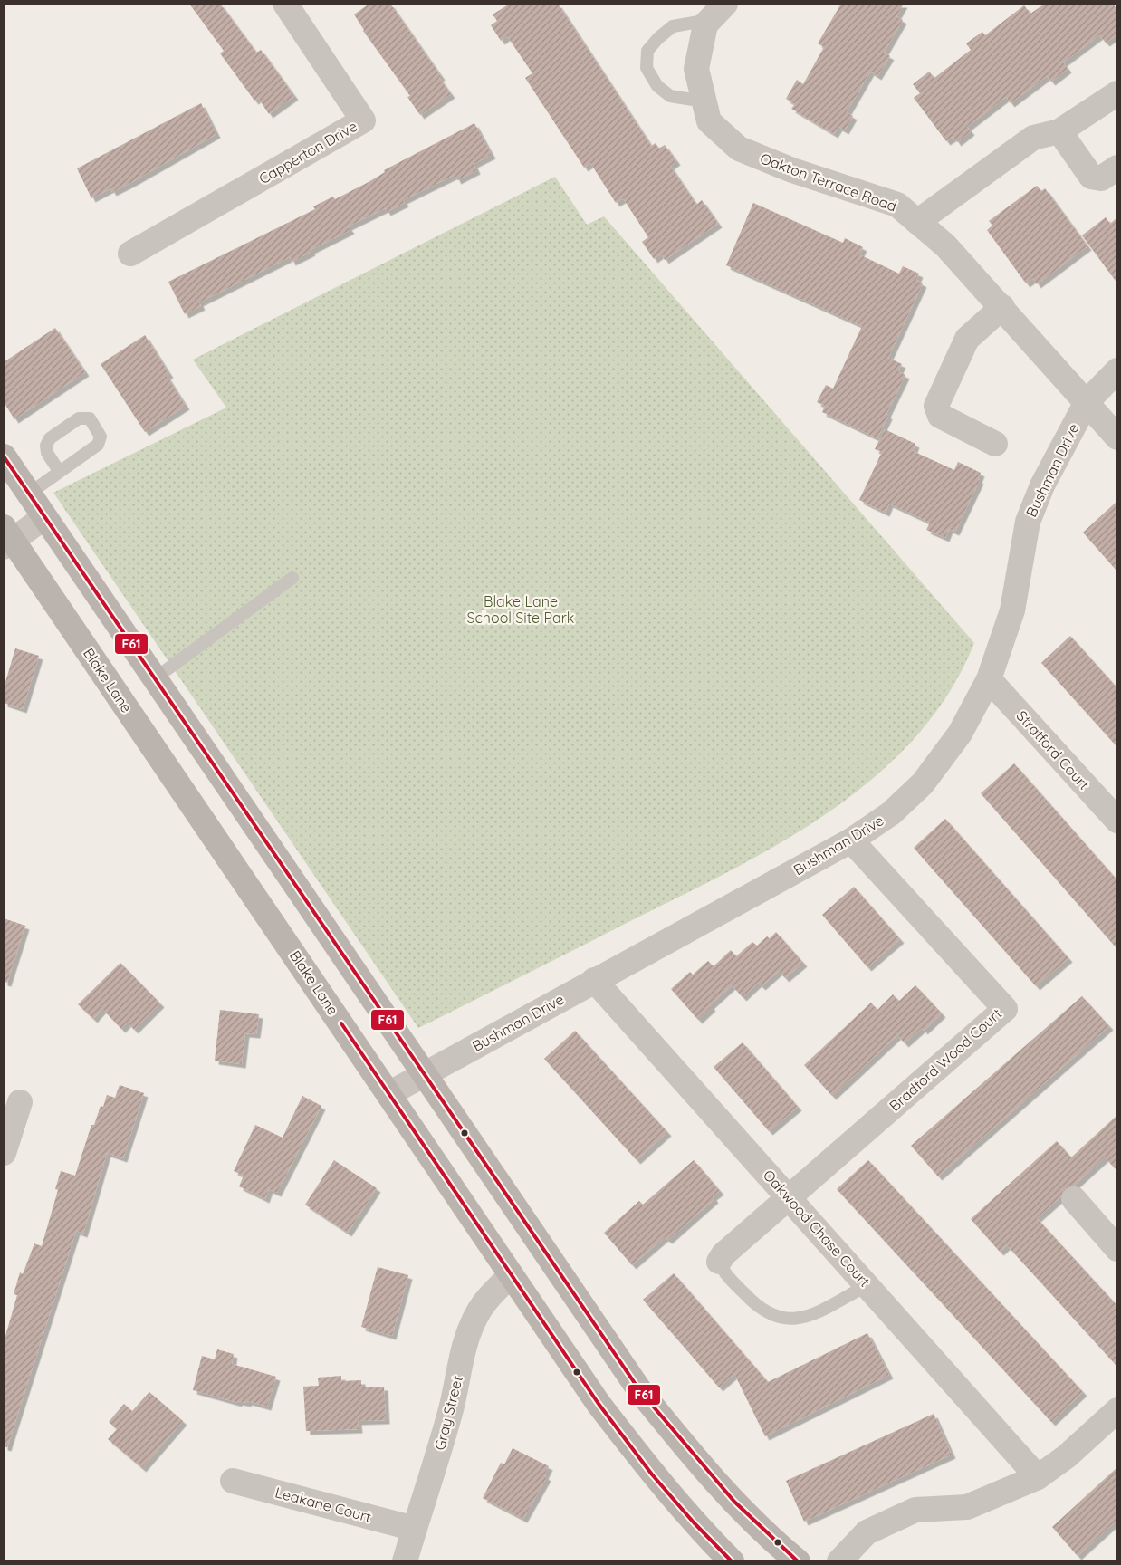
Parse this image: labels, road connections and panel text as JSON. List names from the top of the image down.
{
  "streets": {
    "main road": ["Blake Lane"],
    "street": [
      "Capperton Drive",
      "Oakton Terrace Road",
      "Bushman Drive",
      "Stratford Court",
      "Bradford Wood Court",
      "Oakwood Chase Court",
      "Gray Street",
      "Leakane Court"
    ]
  },
  "crossings": [
    ["Oakton Terrace Road", "Bushman Drive"],
    ["Bushman Drive", "Blake Lane"],
    ["Bushman Drive", "Stratford Court"],
    ["Bushman Drive", "Bradford Wood Court"],
    ["Bushman Drive", "Oakwood Chase Court"],
    ["Blake Lane", "Gray Street"],
    ["Bradford Wood Court", "Oakwood Chase Court"],
    ["Gray Street", "Leakane Court"]
  ],
  "parks": ["Blake Lane School Site Park"],
  "lines": ["transit line F61"]
}
